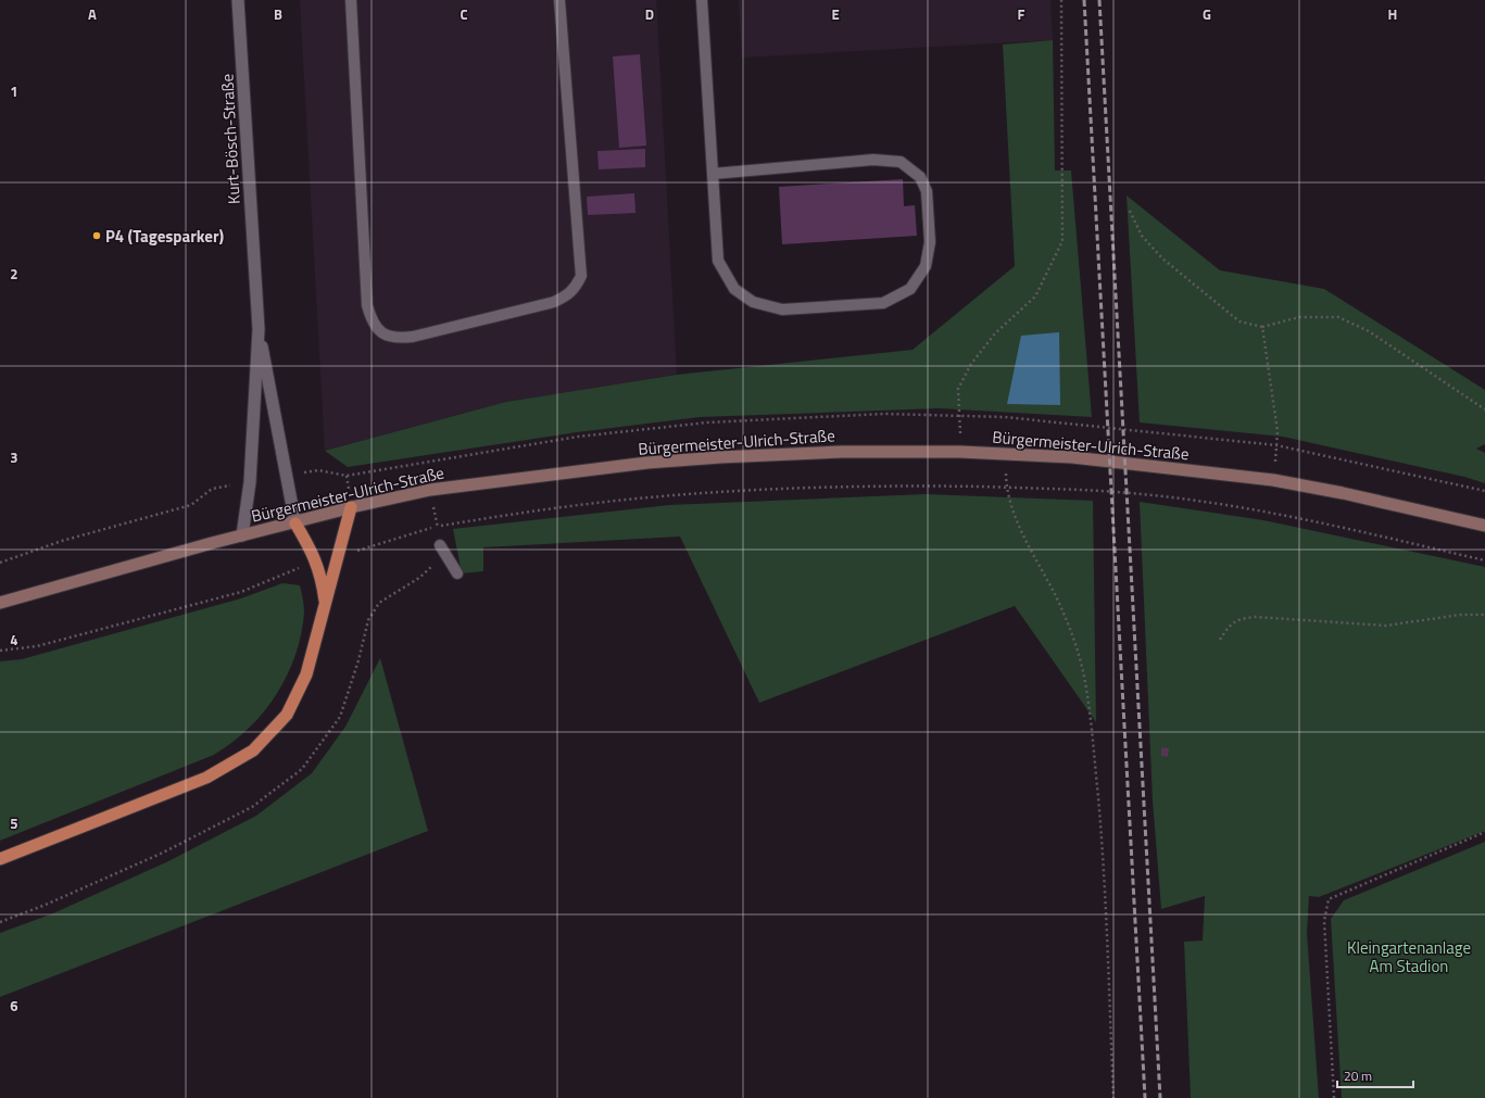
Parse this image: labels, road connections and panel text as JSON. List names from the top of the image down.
{
  "streets": {
    "main road": ["Bürgermeister-Ulrich-Straße"],
    "street": ["Kurt-Bösch-Straße"]
  },
  "crossings": [
    ["Kurt-Bösch-Straße", "Bürgermeister-Ulrich-Straße"]
  ],
  "parks": ["Kleingartenanlage Am Stadion"],
  "places": ["P4 (Tagesparker)"],
  "scale_bar": "20 m",
  "grid": {
    "columns": [
      "A",
      "B",
      "C",
      "D",
      "E",
      "F",
      "G",
      "H"
    ],
    "rows": [
      "1",
      "2",
      "3",
      "4",
      "5",
      "6"
    ]
  }
}
